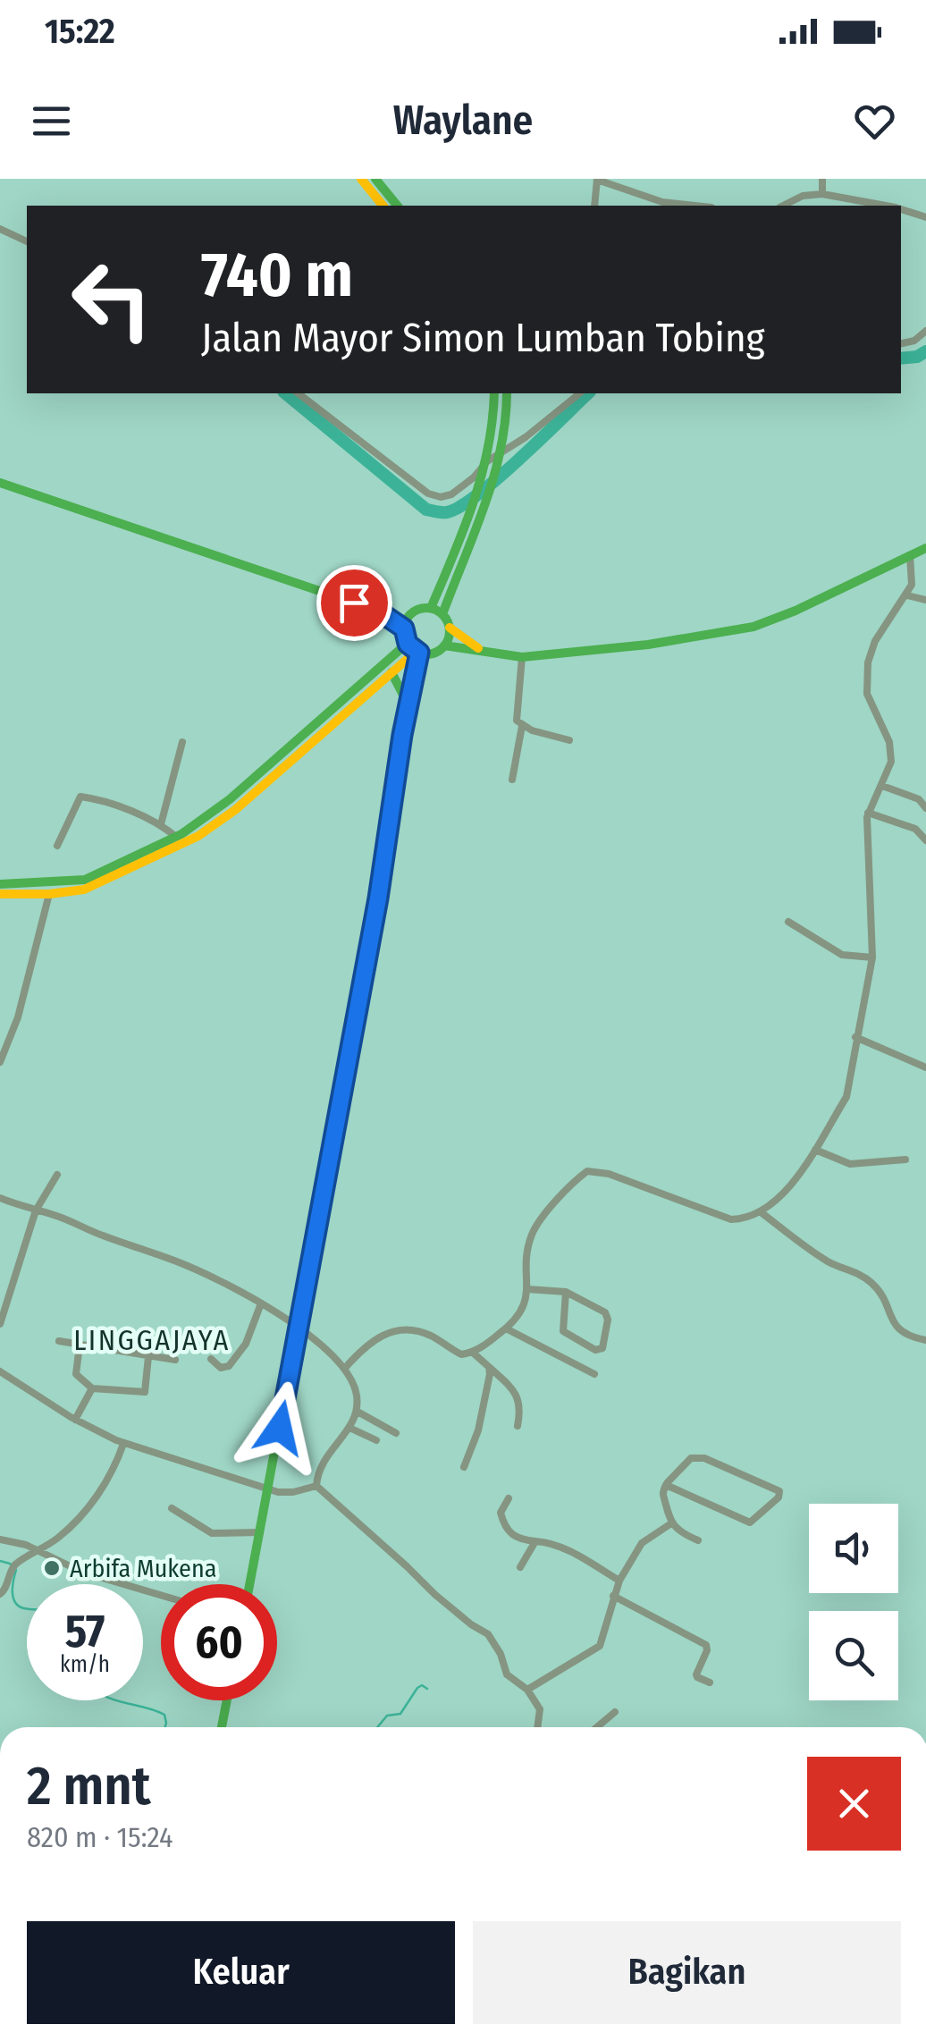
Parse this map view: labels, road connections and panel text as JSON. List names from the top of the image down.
{
  "districts": ["LINGGAJAYA"],
  "places": ["Arbifa Mukena"],
  "page": {
    "status": "15:22",
    "header": "Waylane",
    "turn": ["740 m", "Jalan Mayor Simon Lumban Tobing"],
    "speed": "57 km/h",
    "limit": "60",
    "heading": ["2 mnt", "820 m · 15:24"],
    "buttons": ["Keluar", "Bagikan"]
  }
}
